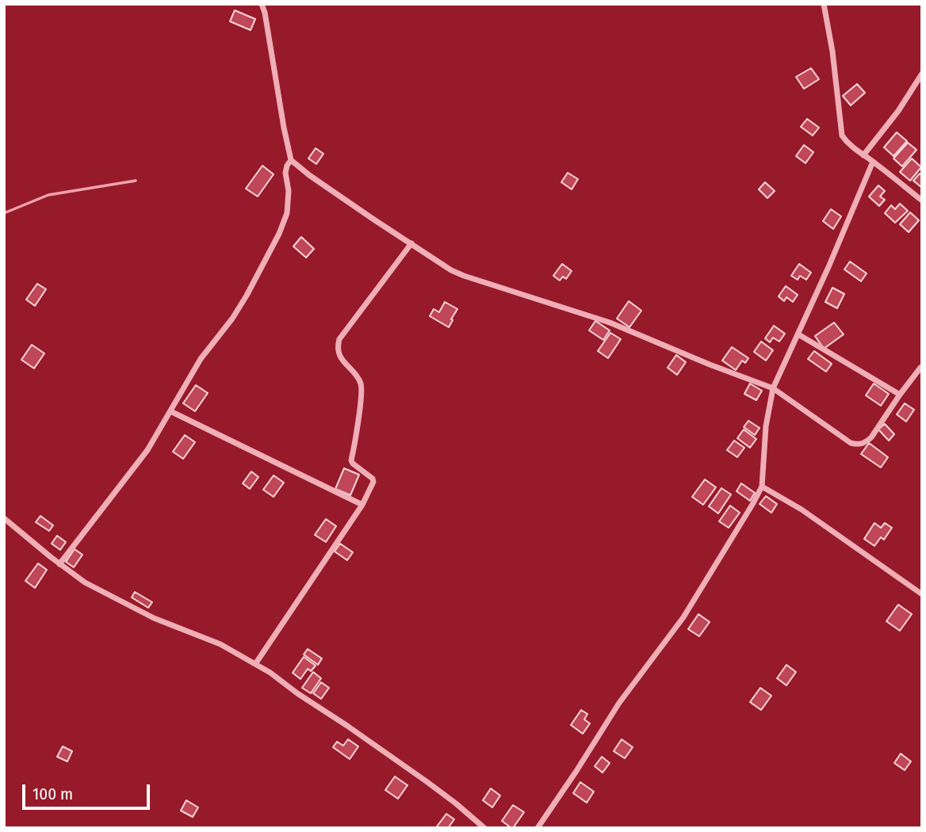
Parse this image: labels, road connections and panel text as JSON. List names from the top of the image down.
{
  "scale_bar": "100 m"
}
